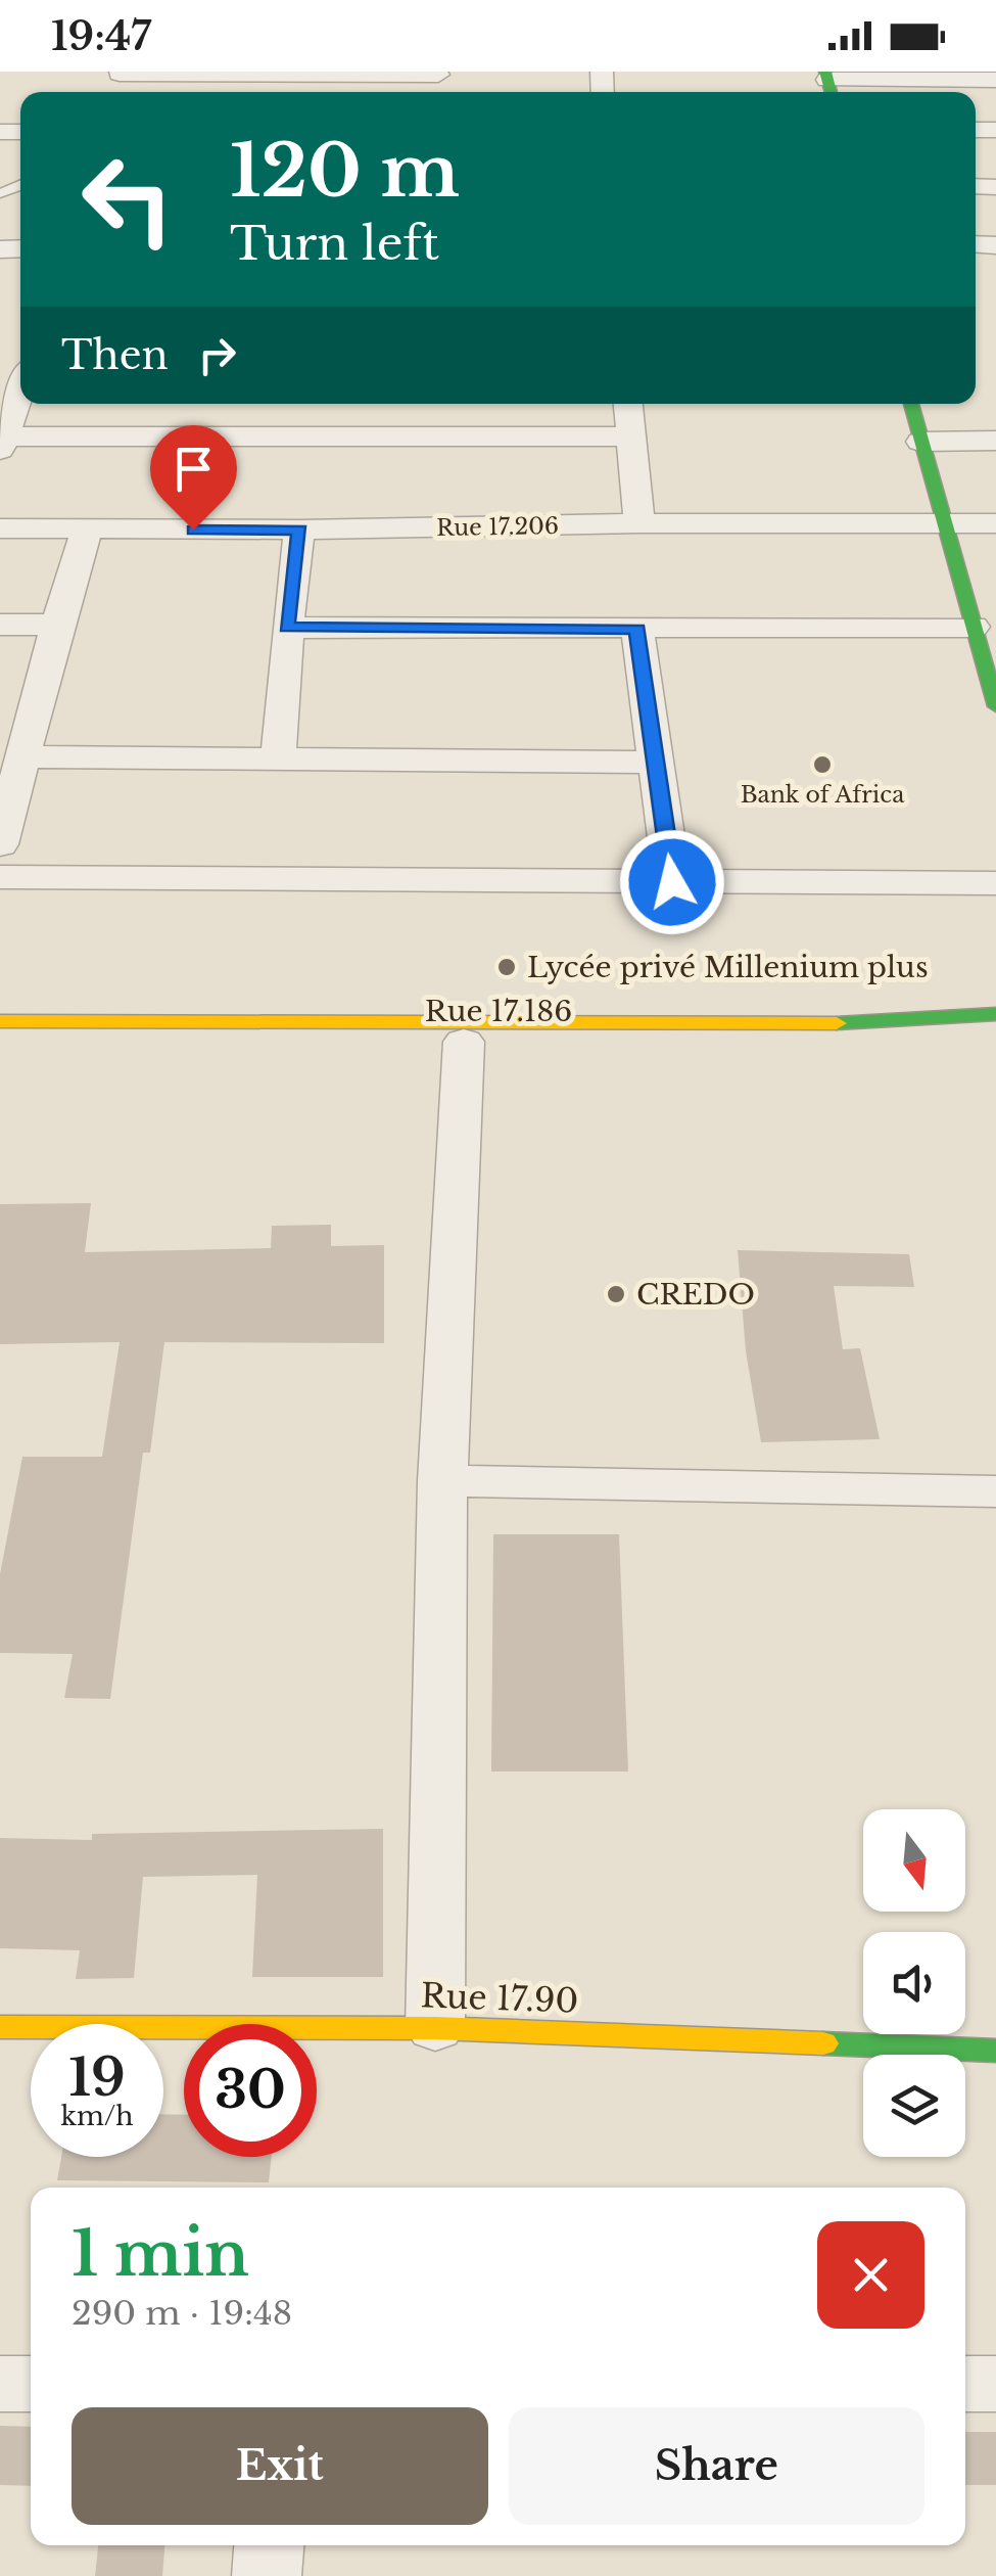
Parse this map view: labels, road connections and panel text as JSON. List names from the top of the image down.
{
  "streets": {
    "main road": ["Rue 17.186", "Rue 17.90"],
    "street": ["Rue 17.206"]
  },
  "places": ["Bank of Africa", "Lycée privé Millenium plus", "CREDO"],
  "north": "bottom",
  "page": {
    "status": "19:47",
    "turn": ["120 m", "Turn left"],
    "then": "Then",
    "speed": "19 km/h",
    "limit": "30",
    "heading": ["1 min", "290 m · 19:48"],
    "buttons": ["Exit", "Share"]
  }
}
